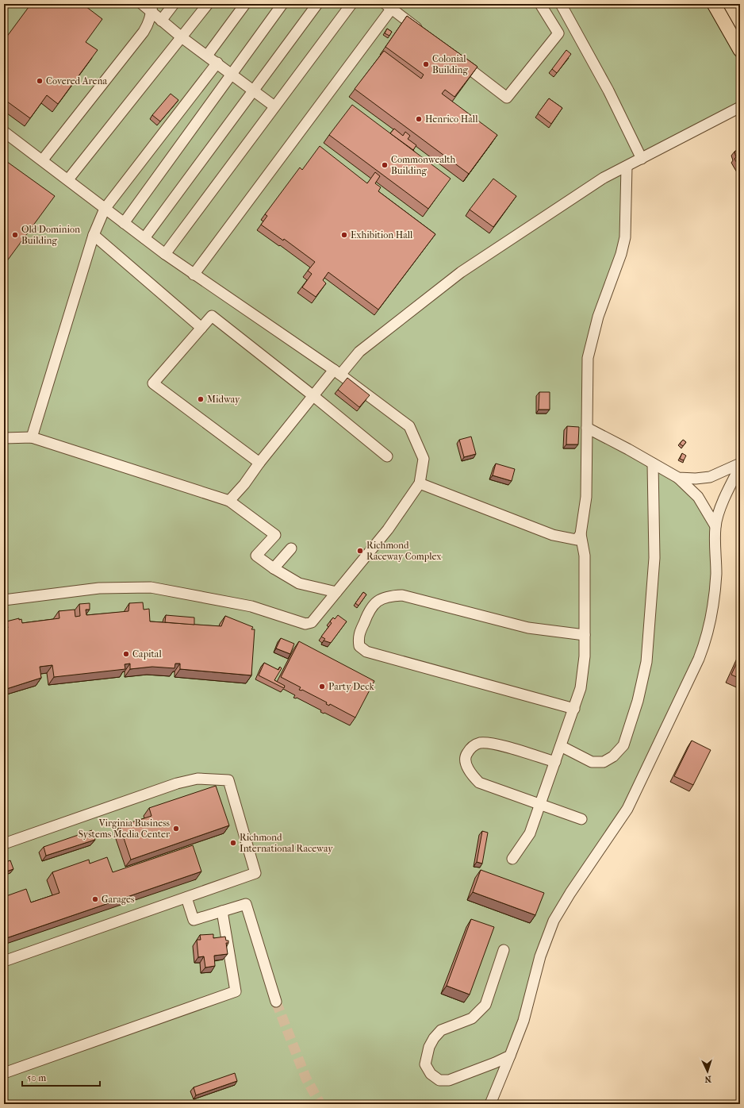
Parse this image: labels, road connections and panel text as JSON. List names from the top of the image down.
{
  "places": [
    "Colonial Building",
    "Covered Arena",
    "Henrico Hall",
    "Commonwealth Building",
    "Old Dominion Building",
    "Exhibition Hall",
    "Midway",
    "Richmond Raceway Complex",
    "Capital",
    "Party Deck",
    "Virginia Business Systems Media Center",
    "Richmond International Raceway",
    "Garages"
  ],
  "scale_bar": "50 m",
  "north": "bottom"
}
